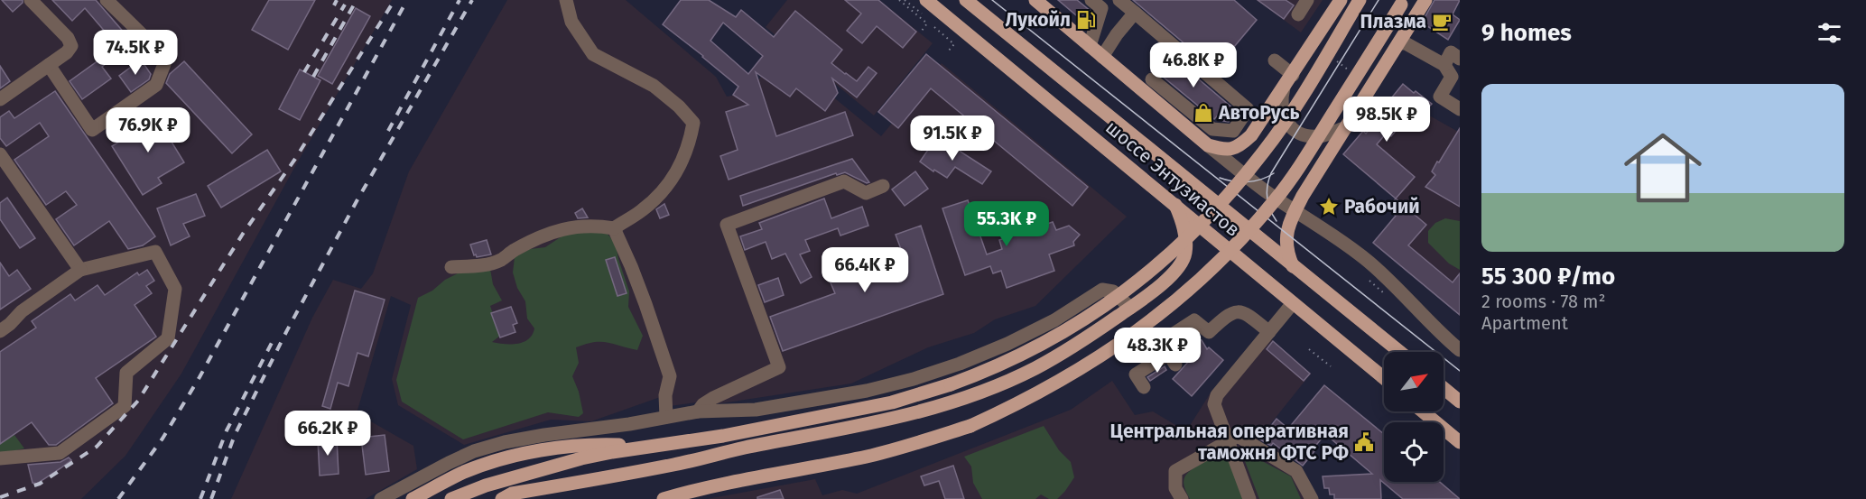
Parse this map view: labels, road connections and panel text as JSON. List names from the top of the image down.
{
  "streets": {
    "main road": ["шоссе Энтузиастов"]
  },
  "places": {
    "fuel station": ["Лукойл"],
    "cafe": ["Плазма"],
    "shop": ["АвтоРусь"],
    "place": ["Рабочий"],
    "public building": ["Центральная оперативная таможня ФТС РФ"]
  },
  "north": "top right",
  "page": {
    "heading": "9 homes",
    "price": [
      "74.5K ₽",
      "46.8K ₽",
      "98.5K ₽",
      "76.9K ₽",
      "91.5K ₽",
      "55.3K ₽",
      "66.4K ₽",
      "48.3K ₽",
      "66.2K ₽"
    ],
    "list": [
      {
        "name": "55 300 ₽/mo",
        "note": "2 rooms · 78 m² · Apartment"
      }
    ]
  }
}
